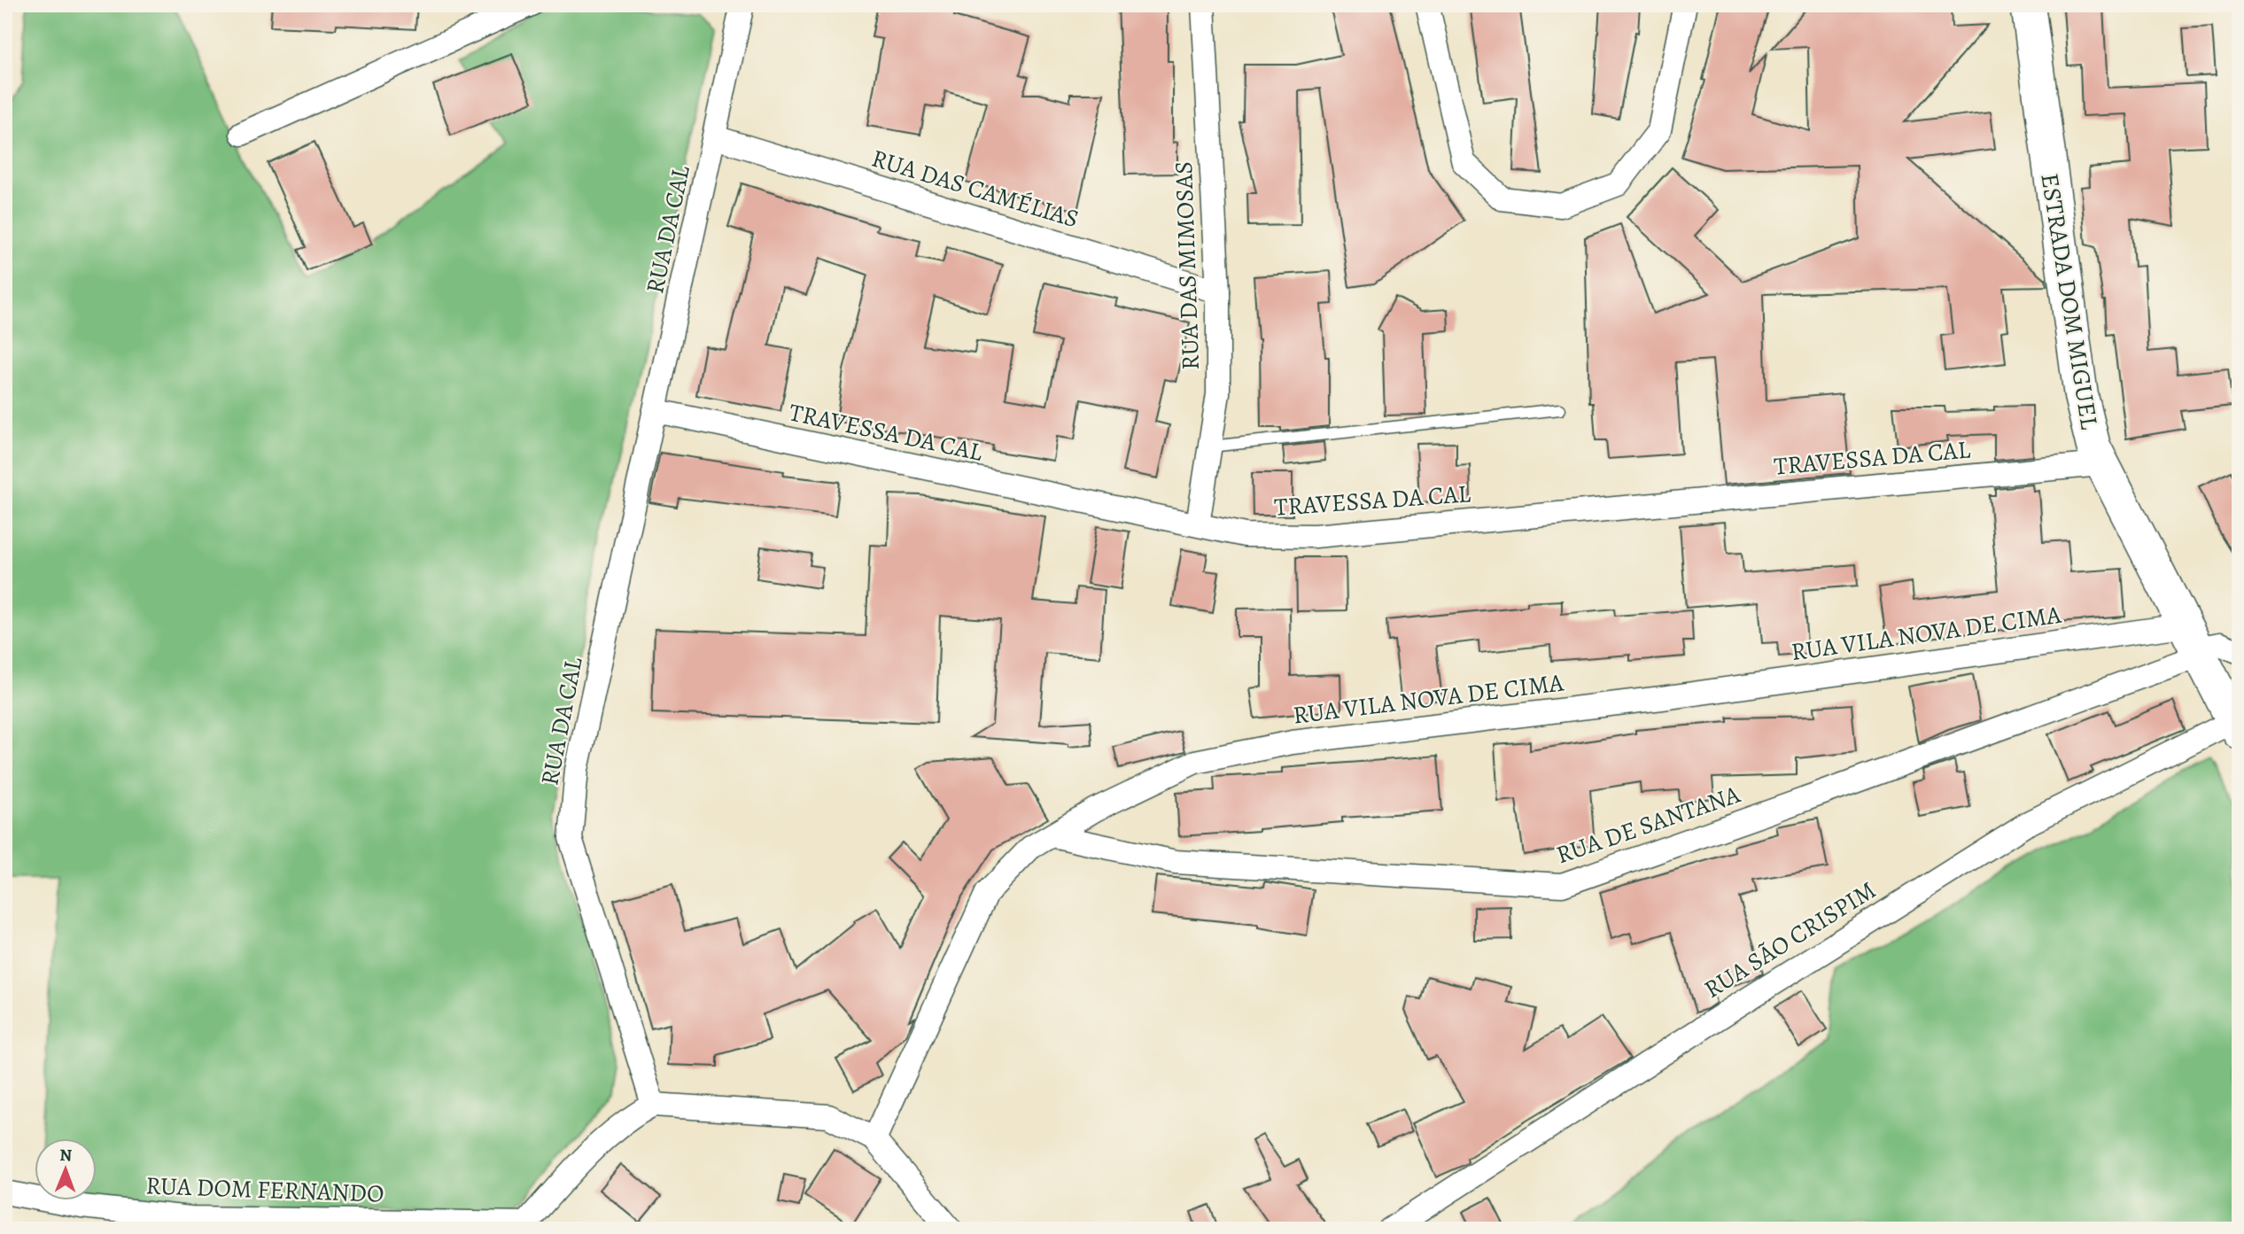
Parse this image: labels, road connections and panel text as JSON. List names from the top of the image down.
{
  "streets": {
    "main road": ["ESTRADA DOM MIGUEL"],
    "street": [
      "RUA DAS CAMÉLIAS",
      "RUA DA CAL",
      "RUA DAS MIMOSAS",
      "TRAVESSA DA CAL",
      "RUA VILA NOVA DE CIMA",
      "RUA DE SANTANA",
      "RUA SÃO CRISPIM",
      "RUA DOM FERNANDO"
    ]
  },
  "crossings": [
    ["RUA DAS CAMÉLIAS", "RUA DA CAL"],
    ["RUA DAS CAMÉLIAS", "RUA DAS MIMOSAS"],
    ["RUA DA CAL", "TRAVESSA DA CAL"],
    ["RUA DAS MIMOSAS", "TRAVESSA DA CAL"],
    ["ESTRADA DOM MIGUEL", "TRAVESSA DA CAL"],
    ["ESTRADA DOM MIGUEL", "RUA VILA NOVA DE CIMA"],
    ["ESTRADA DOM MIGUEL", "RUA DE SANTANA"],
    ["ESTRADA DOM MIGUEL", "RUA SÃO CRISPIM"],
    ["RUA VILA NOVA DE CIMA", "RUA DE SANTANA"]
  ],
  "north": "top"
}
